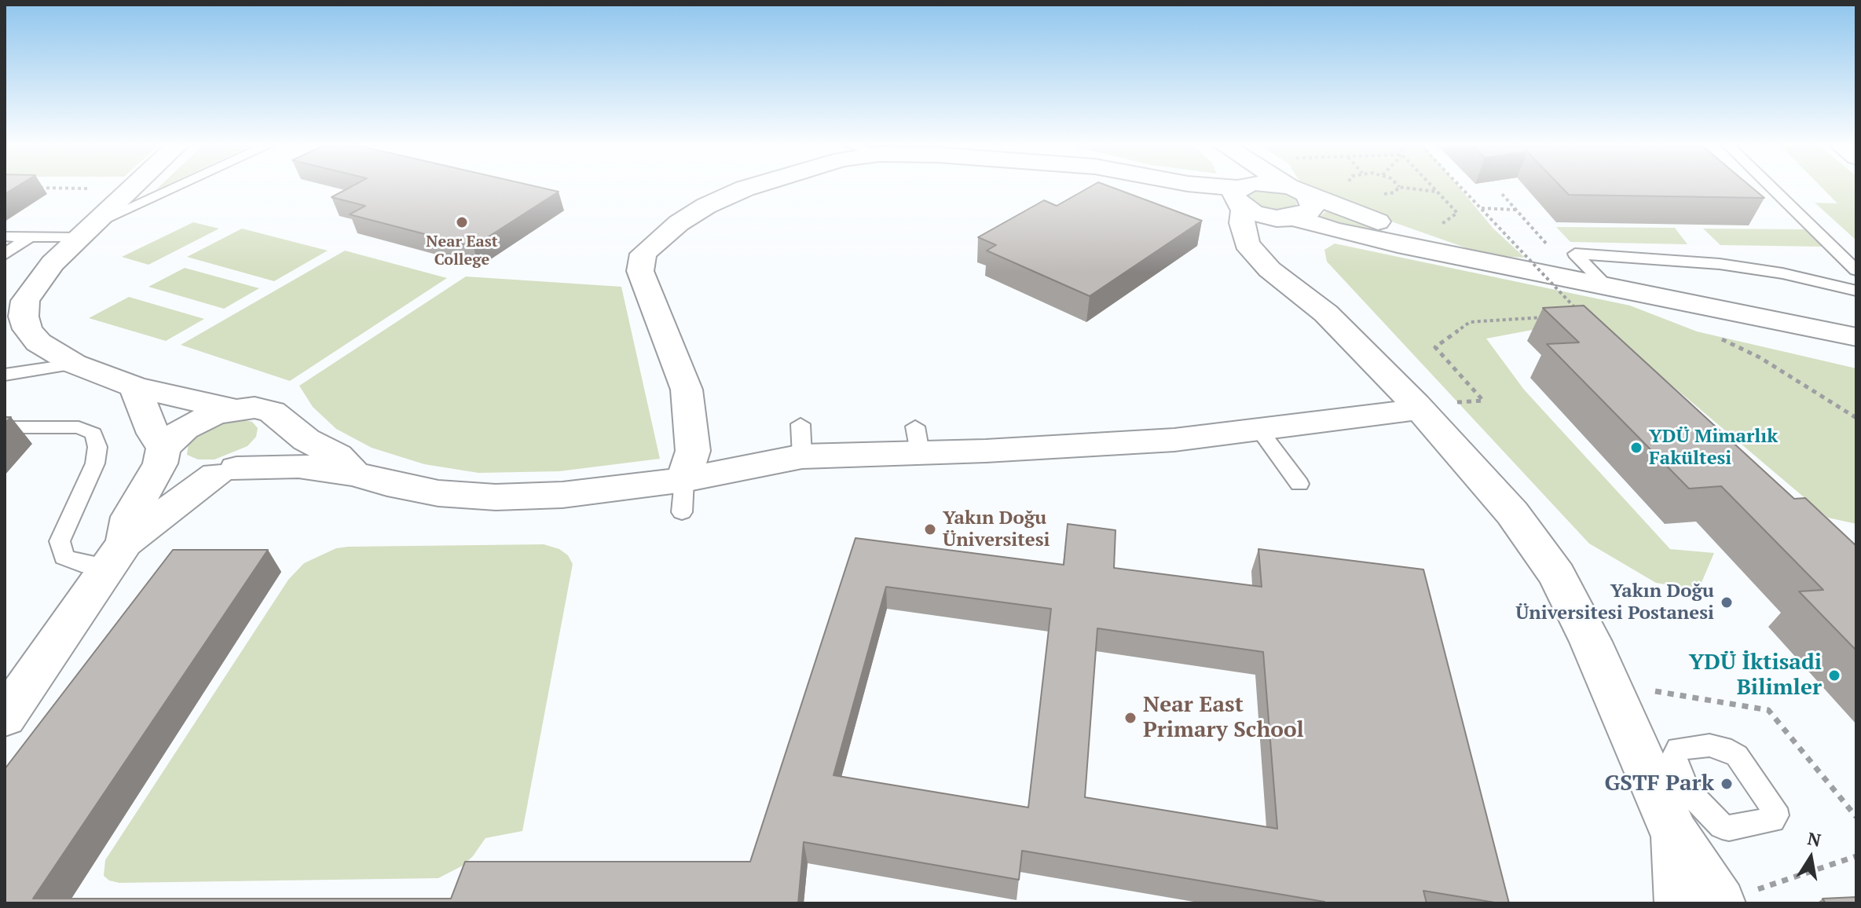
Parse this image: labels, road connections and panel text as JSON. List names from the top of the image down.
{
  "places": [
    "Near East College",
    "YDÜ Mimarlık Fakültesi",
    "Yakın Doğu Üniversitesi",
    "Yakın Doğu Üniversitesi Postanesi",
    "YDÜ İktisadi Bilimler",
    "Near East Primary School",
    "GSTF Park"
  ],
  "north": "top"
}
